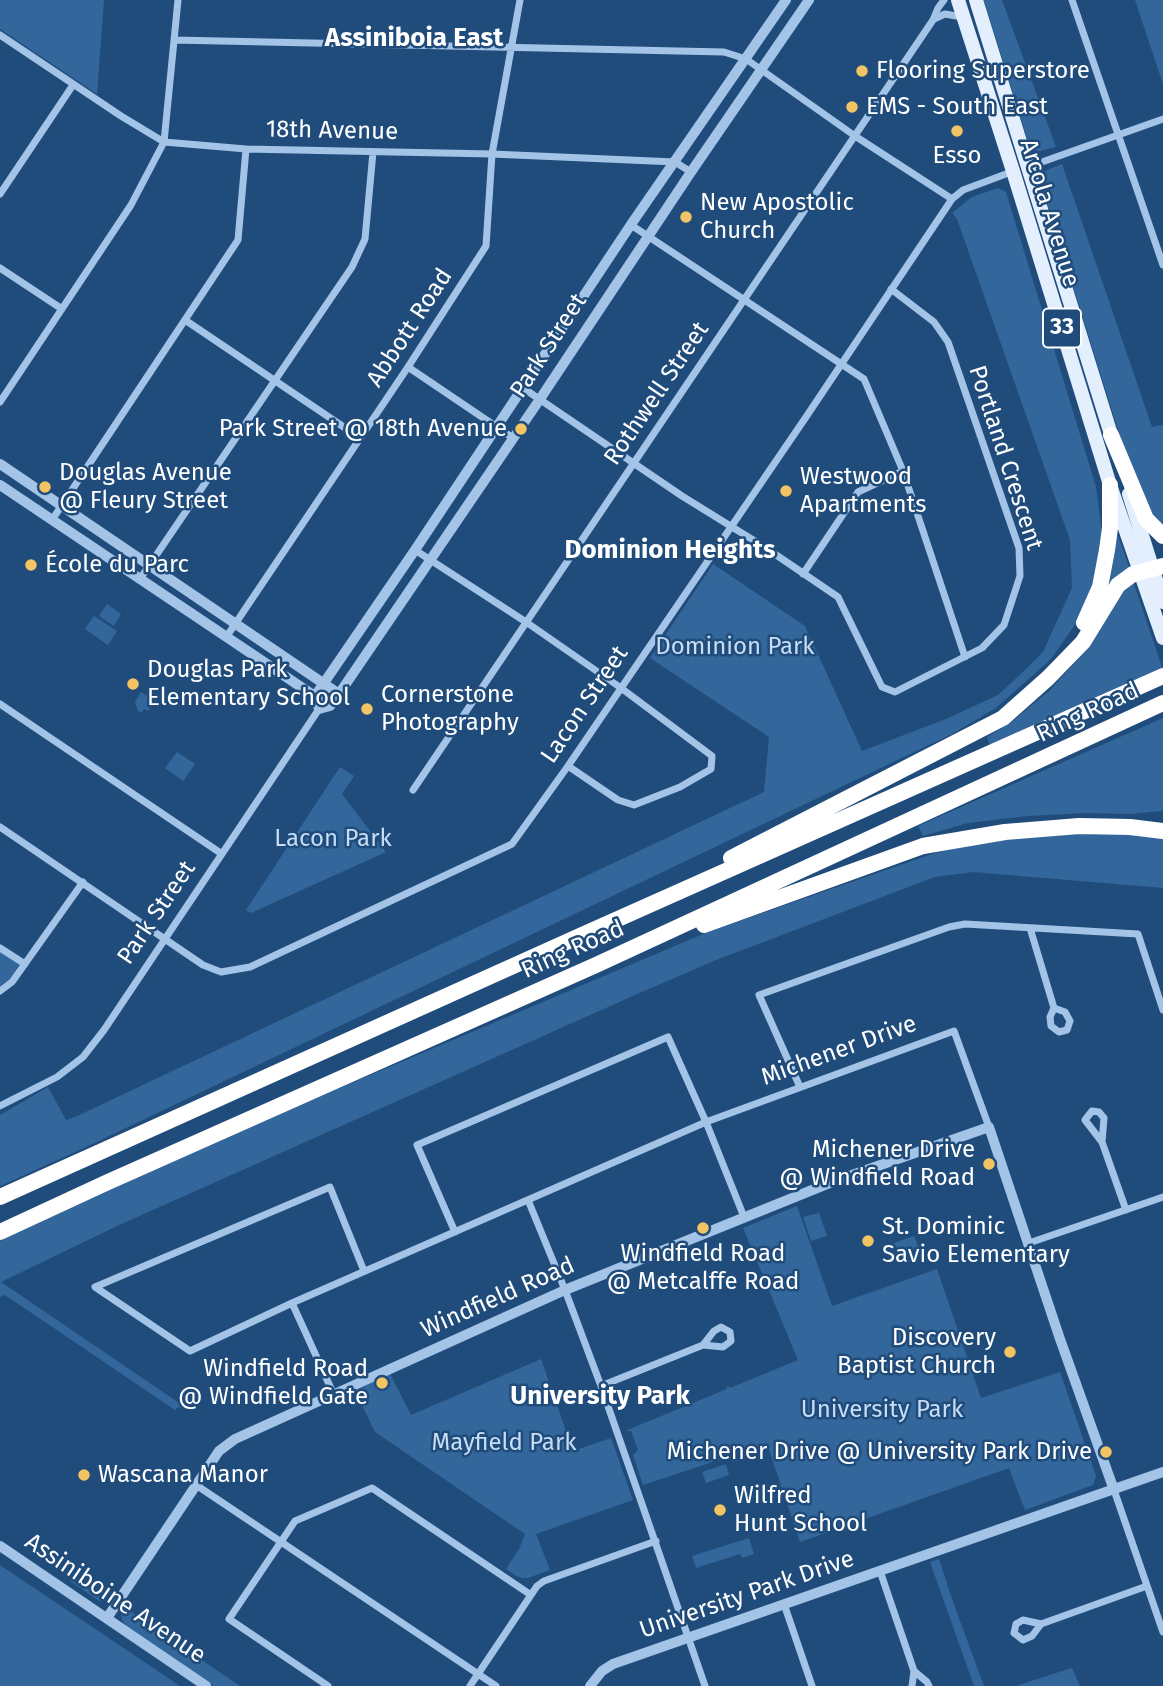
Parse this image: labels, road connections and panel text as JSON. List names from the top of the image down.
{
  "streets": {
    "highway": ["Ring Road"],
    "main road": ["Arcola Avenue", "33"],
    "street": [
      "18th Avenue",
      "Abbott Road",
      "Park Street",
      "Rothwell Street",
      "Portland Crescent",
      "Lacon Street",
      "Michener Drive",
      "Windfield Road",
      "University Park Drive",
      "Assiniboine Avenue"
    ]
  },
  "crossings": [
    ["18th Avenue", "Abbott Road"],
    ["18th Avenue", "Park Street"],
    ["Arcola Avenue", "Lacon Street"],
    ["Park Street", "Lacon Street"],
    ["Portland Crescent", "Lacon Street"],
    ["Michener Drive", "Windfield Road"],
    ["Michener Drive", "University Park Drive"],
    ["Windfield Road", "Assiniboine Avenue"]
  ],
  "districts": ["Assiniboia East", "Dominion Heights", "University Park"],
  "parks": [
    "Dominion Park",
    "Lacon Park",
    "University Park",
    "Mayfield Park"
  ],
  "places": [
    "Flooring Superstore",
    "EMS - South East",
    "Esso",
    "New Apostolic Church",
    "Park Street @ 18th Avenue",
    "Douglas Avenue @ Fleury Street",
    "Westwood Apartments",
    "École du Parc",
    "Douglas Park Elementary School",
    "Cornerstone Photography",
    "Michener Drive @ Windfield Road",
    "Windfield Road @ Metcalffe Road",
    "St. Dominic Savio Elementary",
    "Discovery Baptist Church",
    "Windfield Road @ Windfield Gate",
    "Michener Drive @ University Park Drive",
    "Wascana Manor",
    "Wilfred Hunt School"
  ]
}
